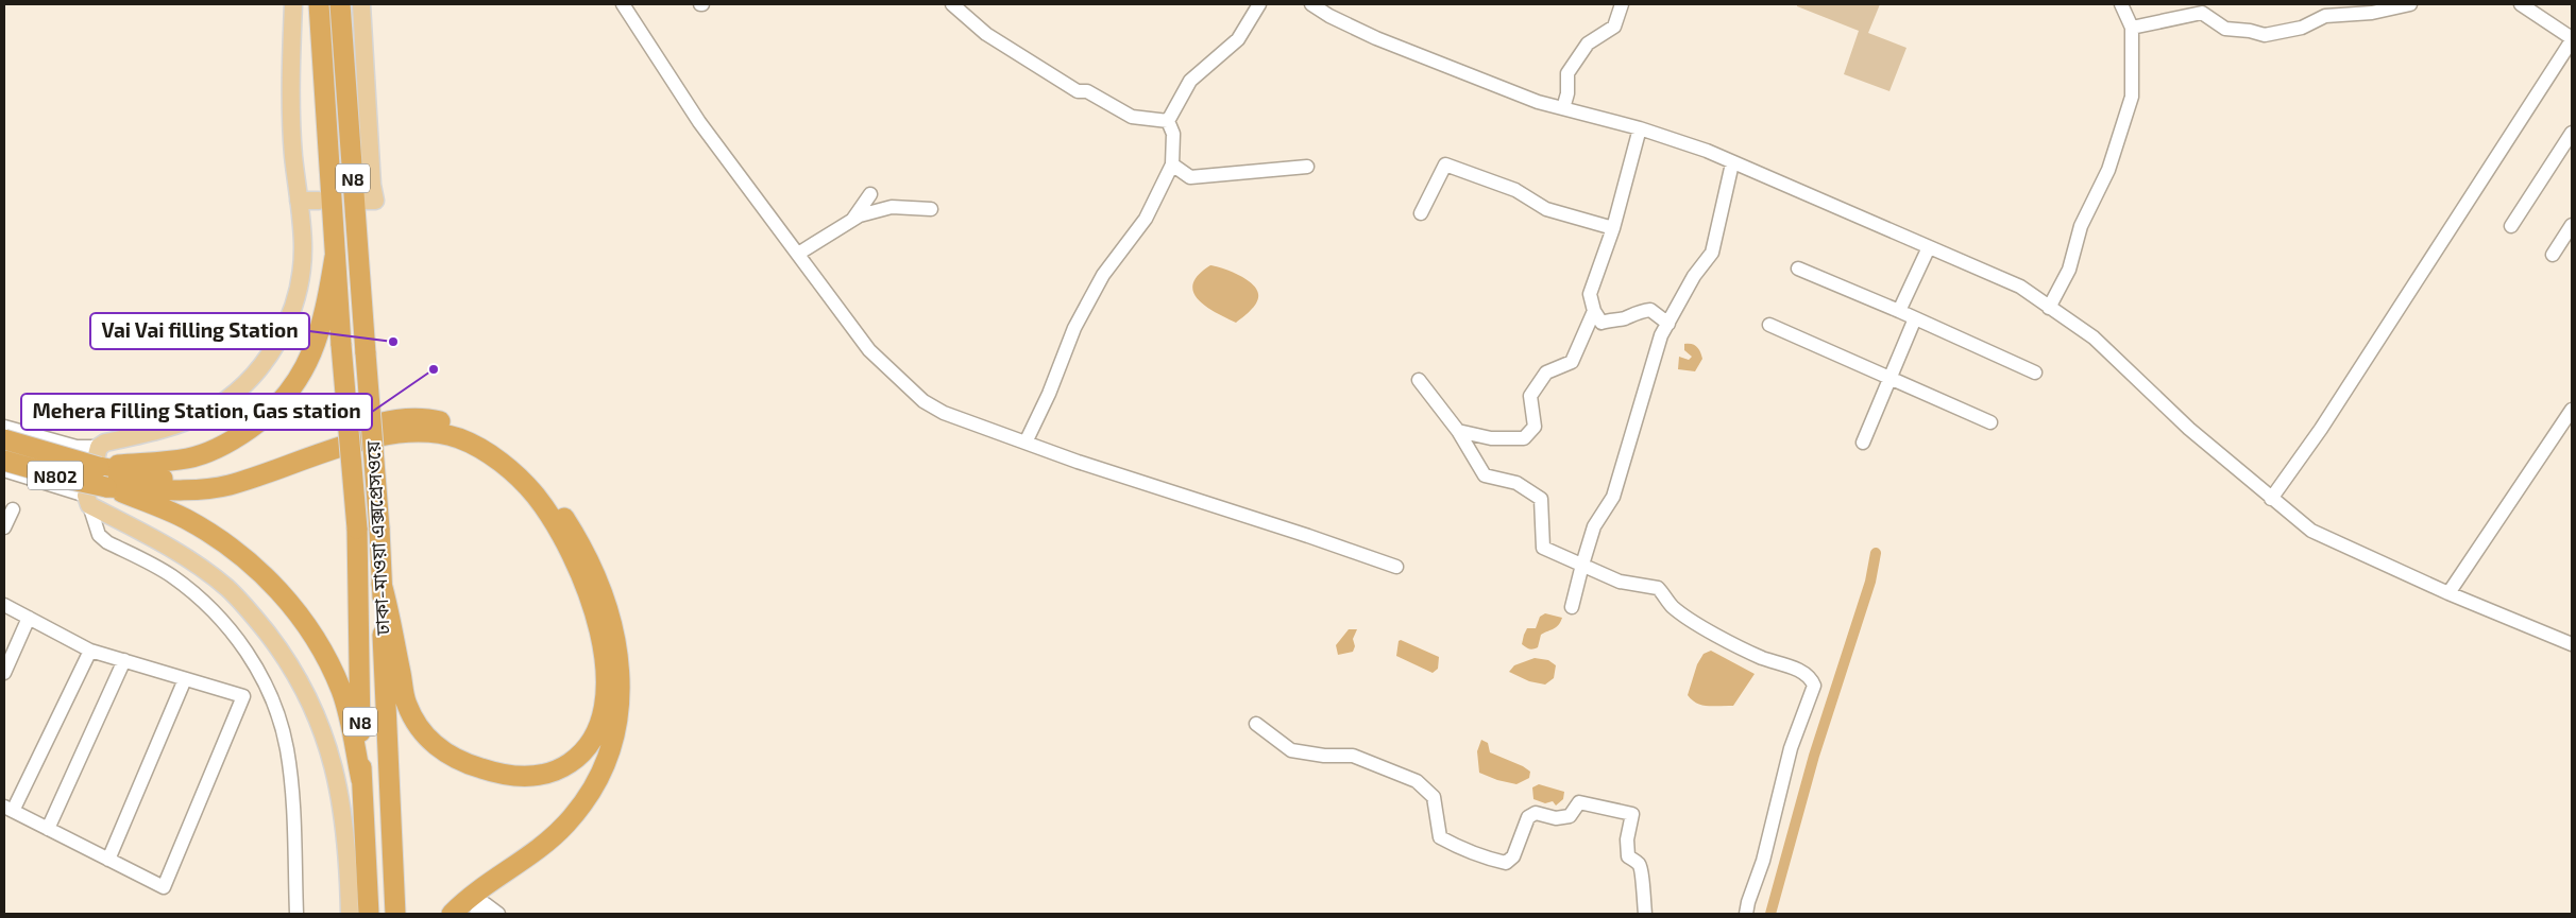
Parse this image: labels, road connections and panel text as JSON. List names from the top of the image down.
{
  "streets": {
    "highway": ["N8", "N802", "ঢাকা-মাওয়া এক্সপ্রেসওয়ে"]
  },
  "places": ["Vai Vai filling Station", "Mehera Filling Station, Gas station"]
}
